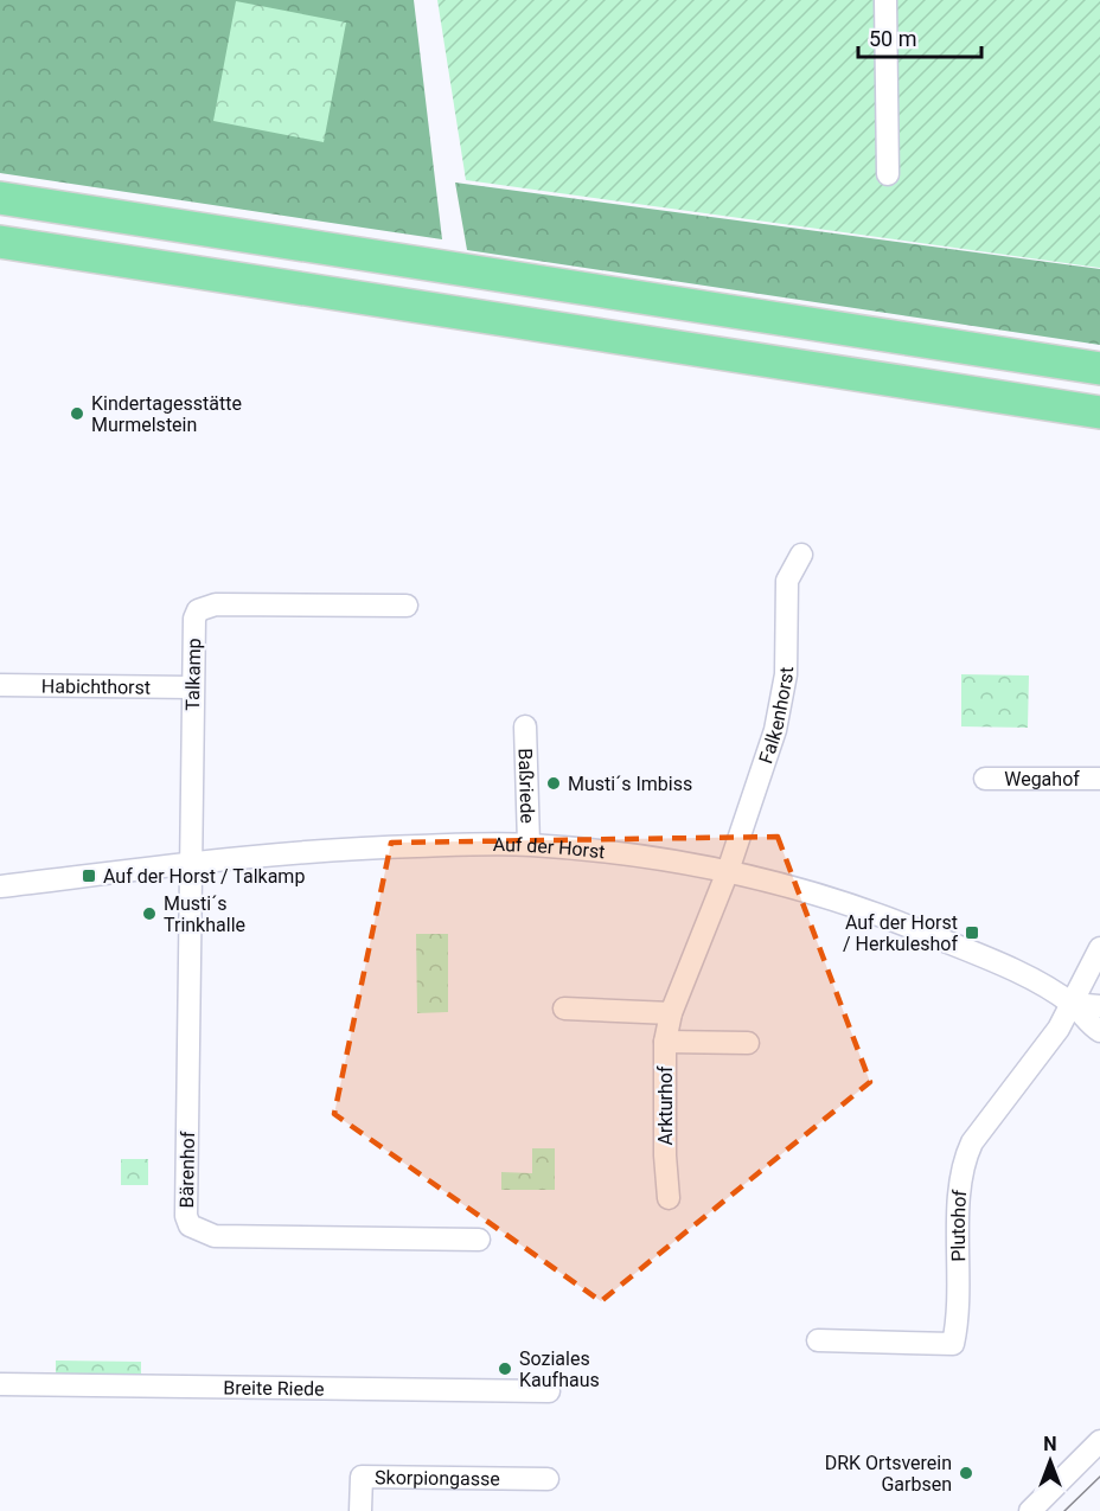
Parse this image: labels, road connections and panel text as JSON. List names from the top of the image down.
{
  "streets": {
    "street": [
      "Talkamp",
      "Habichthorst",
      "Falkenhorst",
      "Wegahof",
      "Baßriede",
      "Auf der Horst",
      "Arkturhof",
      "Bärenhof",
      "Plutohof",
      "Breite Riede",
      "Skorpiongasse"
    ]
  },
  "crossings": [
    ["Talkamp", "Habichthorst"],
    ["Talkamp", "Auf der Horst"],
    ["Talkamp", "Bärenhof"],
    ["Falkenhorst", "Auf der Horst"],
    ["Falkenhorst", "Arkturhof"],
    ["Baßriede", "Auf der Horst"],
    ["Auf der Horst", "Arkturhof"],
    ["Auf der Horst", "Bärenhof"],
    ["Auf der Horst", "Plutohof"]
  ],
  "places": {
    "other": [
      "Kindertagesstätte Murmelstein",
      "Musti´s Imbiss",
      "Musti´s Trinkhalle",
      "Soziales Kaufhaus",
      "DRK Ortsverein Garbsen"
    ],
    "transit": ["Auf der Horst / Talkamp", "Auf der Horst / Herkuleshof"]
  },
  "scale_bar": "50 m",
  "north": "top"
}
